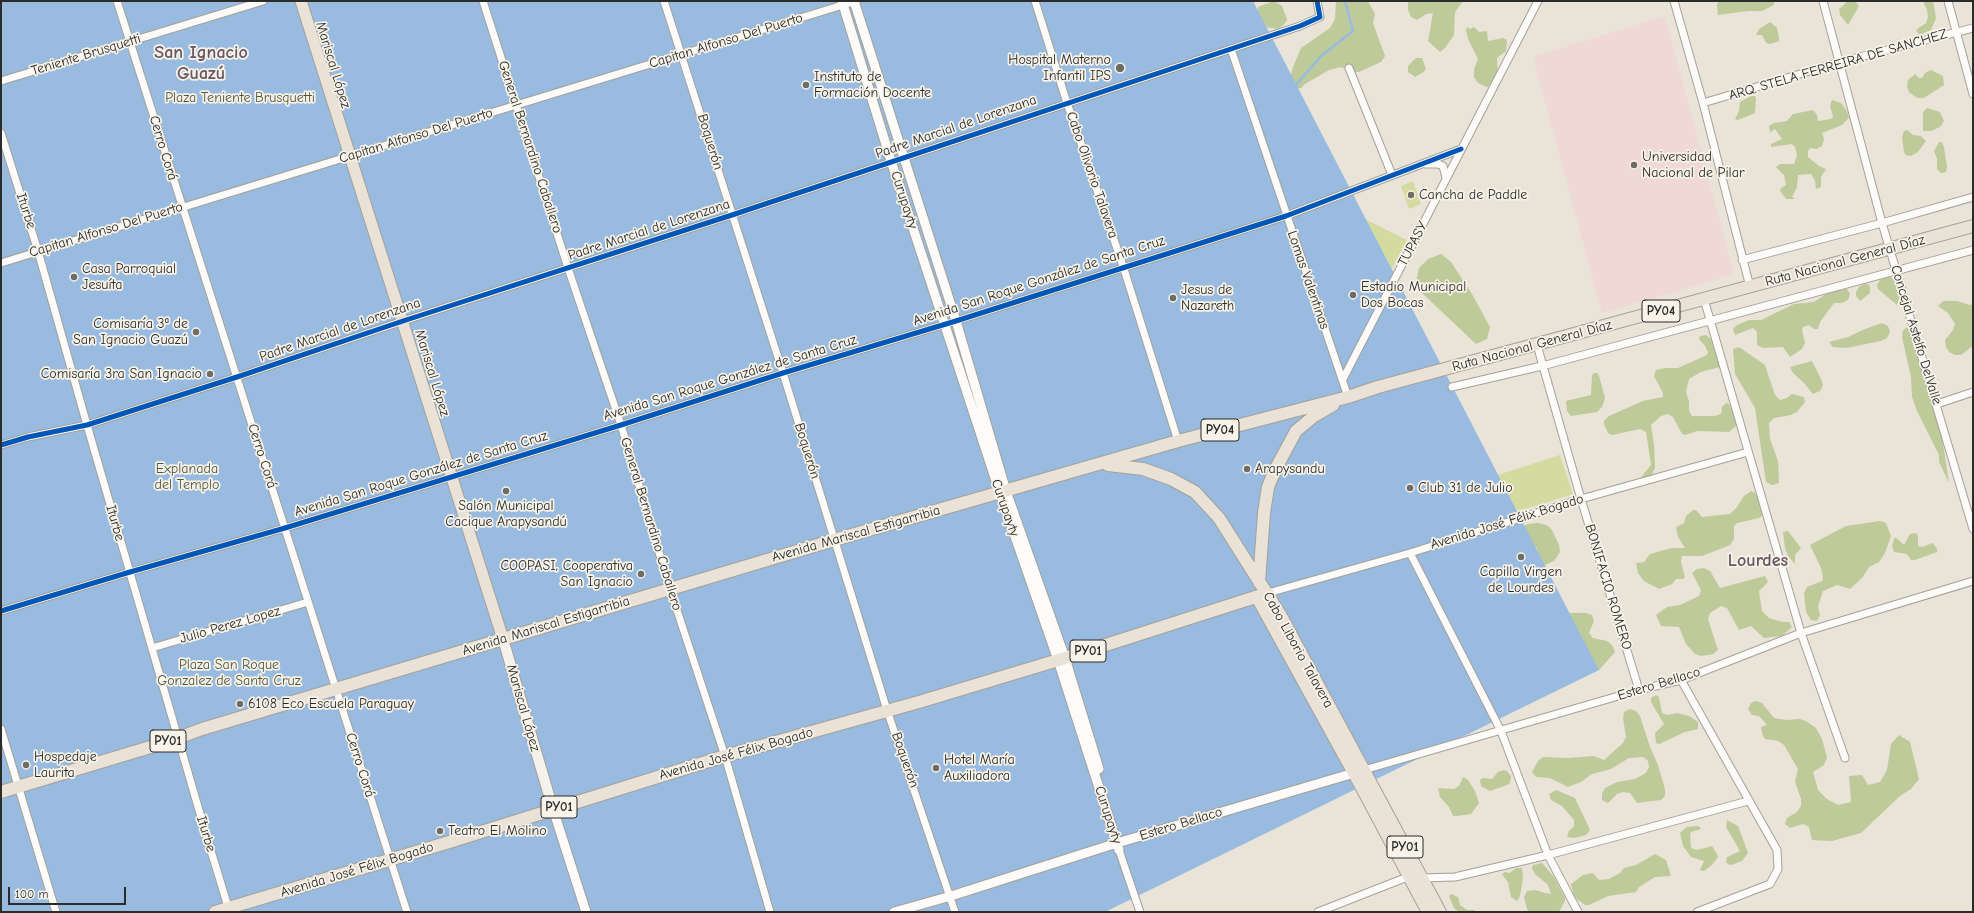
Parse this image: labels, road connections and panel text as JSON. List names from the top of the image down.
{
  "streets": {
    "highway": [
      "Ruta Nacional General Díaz",
      "PY04",
      "Avenida José Félix Bogado",
      "Avenida Mariscal Estigarribia",
      "Cabo Liborio Talavera",
      "PY01"
    ],
    "main road": ["Mariscal López"],
    "street": [
      "Capitan Alfonso Del Puerto",
      "Teniente Brusquetti",
      "ARQ. STELA FERREIRA DE SANCHEZ",
      "Padre Marcial de Lorenzana",
      "Boquerón",
      "General Bernardino Caballero",
      "Cerro Corá",
      "Cabo Olivorio Talavera",
      "Curupayty",
      "Iturbe",
      "TUPASY",
      "Lomas Valentinas",
      "Avenida San Roque González de Santa Cruz",
      "Concejal Astelfo DelValle",
      "BONIFACIO ROMERO",
      "Julio Perez Lopez",
      "Estero Bellaco"
    ]
  },
  "crossings": [
    ["Capitan Alfonso Del Puerto", "Mariscal López"],
    ["Capitan Alfonso Del Puerto", "Boquerón"],
    ["Capitan Alfonso Del Puerto", "General Bernardino Caballero"],
    ["Capitan Alfonso Del Puerto", "Cerro Corá"],
    ["Capitan Alfonso Del Puerto", "Curupayty"],
    ["Capitan Alfonso Del Puerto", "Iturbe"],
    ["Teniente Brusquetti", "Cerro Corá"],
    ["Mariscal López", "Padre Marcial de Lorenzana"],
    ["Mariscal López", "Avenida San Roque González de Santa Cruz"],
    ["Mariscal López", "Avenida José Félix Bogado"],
    ["Mariscal López", "Avenida Mariscal Estigarribia"],
    ["ARQ. STELA FERREIRA DE SANCHEZ", "Concejal Astelfo DelValle"],
    ["Padre Marcial de Lorenzana", "Boquerón"],
    ["Padre Marcial de Lorenzana", "General Bernardino Caballero"],
    ["Padre Marcial de Lorenzana", "Cerro Corá"],
    ["Padre Marcial de Lorenzana", "Cabo Olivorio Talavera"],
    ["Padre Marcial de Lorenzana", "Curupayty"],
    ["Padre Marcial de Lorenzana", "Iturbe"],
    ["Padre Marcial de Lorenzana", "Lomas Valentinas"],
    ["Boquerón", "Avenida San Roque González de Santa Cruz"],
    ["Boquerón", "Avenida José Félix Bogado"],
    ["Boquerón", "Avenida Mariscal Estigarribia"],
    ["Boquerón", "Estero Bellaco"],
    ["General Bernardino Caballero", "Avenida San Roque González de Santa Cruz"],
    ["General Bernardino Caballero", "Avenida José Félix Bogado"],
    ["General Bernardino Caballero", "Avenida Mariscal Estigarribia"],
    ["Cerro Corá", "Avenida San Roque González de Santa Cruz"],
    ["Cerro Corá", "Avenida José Félix Bogado"],
    ["Cerro Corá", "Avenida Mariscal Estigarribia"],
    ["Cerro Corá", "Julio Perez Lopez"],
    ["Cabo Olivorio Talavera", "Ruta Nacional General Díaz"],
    ["Cabo Olivorio Talavera", "Avenida San Roque González de Santa Cruz"],
    ["Curupayty", "Avenida San Roque González de Santa Cruz"],
    ["Curupayty", "Avenida José Félix Bogado"],
    ["Curupayty", "Avenida Mariscal Estigarribia"],
    ["Curupayty", "Estero Bellaco"],
    ["Iturbe", "Avenida San Roque González de Santa Cruz"],
    ["Iturbe", "Avenida José Félix Bogado"],
    ["Iturbe", "Avenida Mariscal Estigarribia"],
    ["Iturbe", "Julio Perez Lopez"],
    ["TUPASY", "Lomas Valentinas"],
    ["TUPASY", "Avenida San Roque González de Santa Cruz"],
    ["Ruta Nacional General Díaz", "Lomas Valentinas"],
    ["Ruta Nacional General Díaz", "Concejal Astelfo DelValle"],
    ["Ruta Nacional General Díaz", "Avenida Mariscal Estigarribia"],
    ["Ruta Nacional General Díaz", "BONIFACIO ROMERO"],
    ["Ruta Nacional General Díaz", "Cabo Liborio Talavera"],
    ["Lomas Valentinas", "Avenida San Roque González de Santa Cruz"],
    ["Avenida José Félix Bogado", "BONIFACIO ROMERO"],
    ["Avenida José Félix Bogado", "Cabo Liborio Talavera"],
    ["Avenida Mariscal Estigarribia", "Cabo Liborio Talavera"],
    ["BONIFACIO ROMERO", "Estero Bellaco"],
    ["Cabo Liborio Talavera", "Estero Bellaco"]
  ],
  "districts": ["San Ignacio Guazú", "Lourdes"],
  "parks": ["Plaza Teniente Brusquetti", "Explanada del Templo", "Plaza San Roque Gonzalez de Santa Cruz"],
  "places": [
    "Hospital Materno Infantil IPS",
    "Instituto de Formación Docente",
    "Universidad Nacional de Pilar",
    "Cancha de Paddle",
    "Casa Parroquial Jesuíta",
    "Estadio Municipal Dos Bocas",
    "Jesus de Nazareth",
    "Comisaría 3ª de San Ignacio Guazú",
    "Comisaría 3ra San Ignacio",
    "Arapysandu",
    "Club 31 de Julio",
    "Salón Municipal Cacique Arapysandú",
    "Capilla Virgen de Lourdes",
    "COOPASI, Cooperativa San Ignacio",
    "6108 Eco Escuela Paraguay",
    "Hospedaje Laurita",
    "Hotel María Auxiliadora",
    "Teatro El Molino"
  ],
  "scale_bar": "100 m"
}
